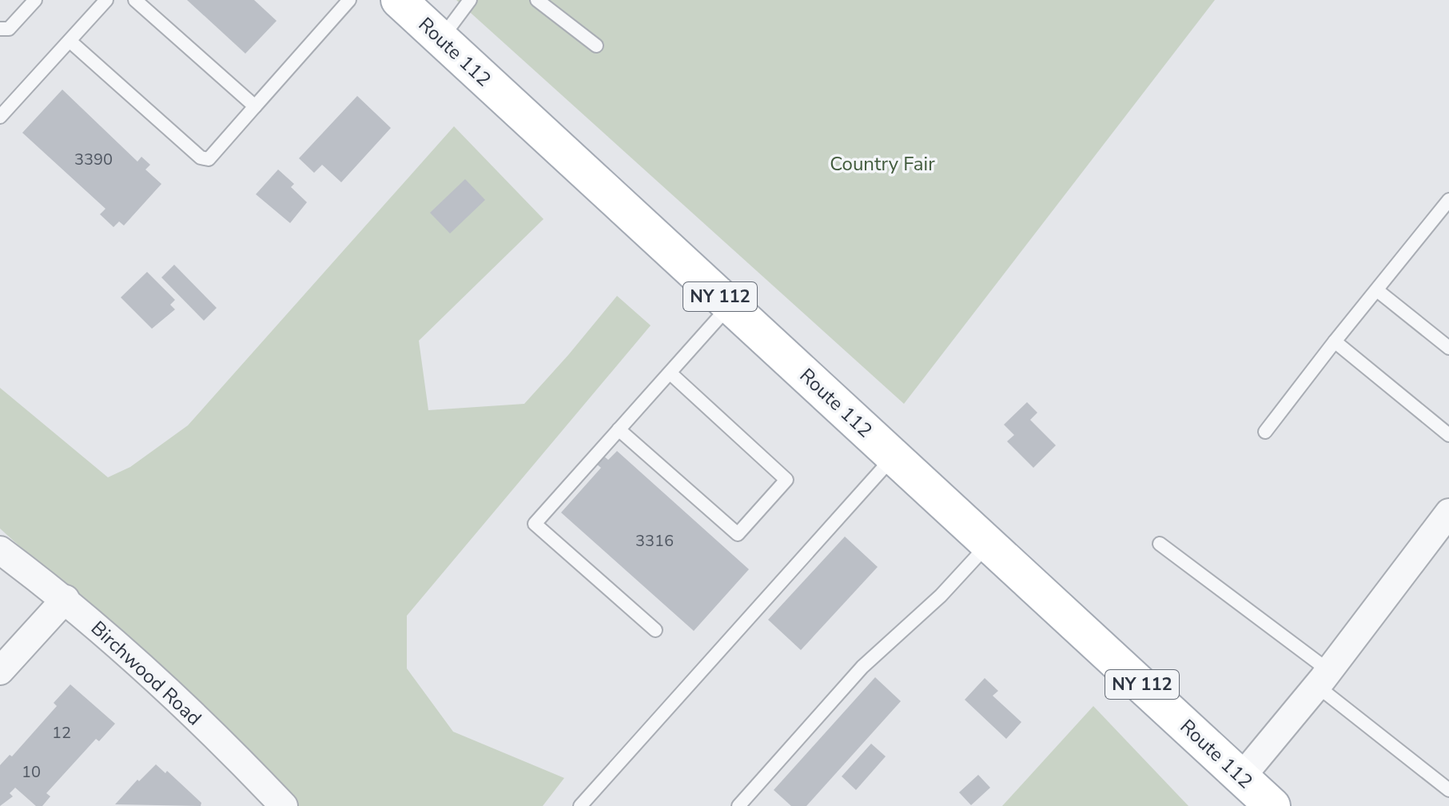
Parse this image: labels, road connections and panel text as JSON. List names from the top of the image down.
{
  "streets": {
    "main road": ["Route 112", "NY 112"],
    "street": ["Birchwood Road"]
  },
  "parks": ["Country Fair"],
  "house_numbers": [
    "3390",
    "3316",
    "12",
    "10"
  ]
}
